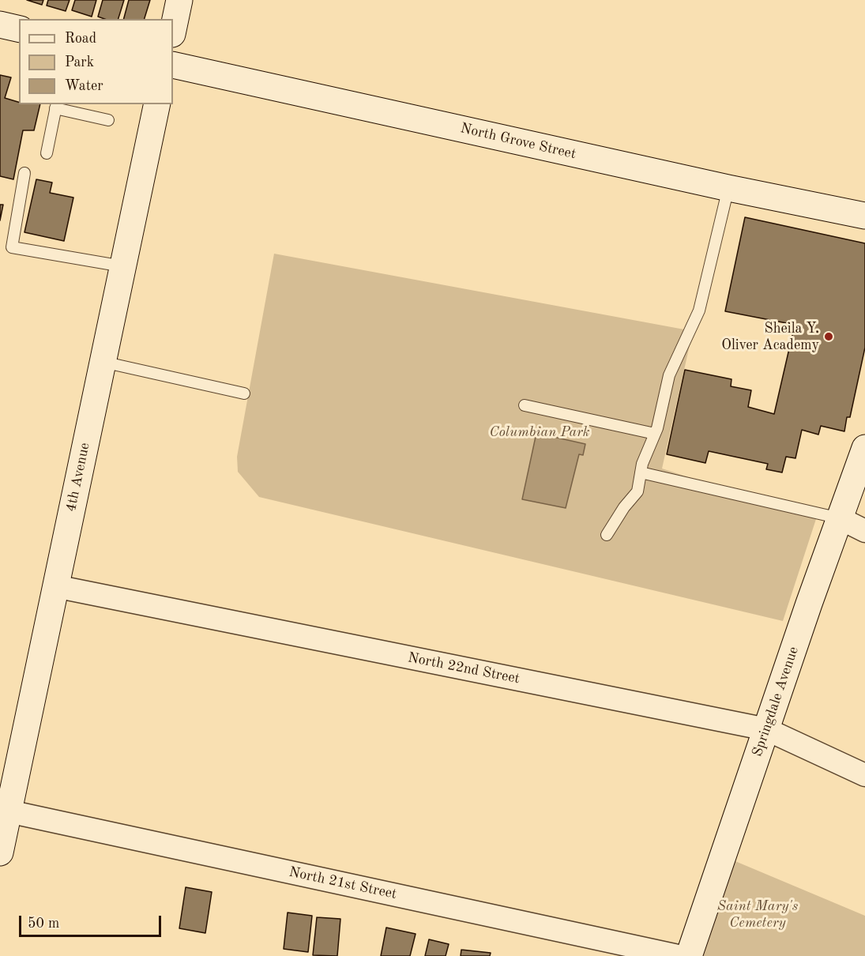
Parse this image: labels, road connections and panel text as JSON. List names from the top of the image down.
{
  "streets": {
    "street": [
      "North Grove Street",
      "4th Avenue",
      "North 22nd Street",
      "Springdale Avenue",
      "North 21st Street"
    ]
  },
  "crossings": [
    ["4th Avenue", "North 22nd Street"],
    ["4th Avenue", "North 21st Street"],
    ["North 22nd Street", "Springdale Avenue"]
  ],
  "parks": ["Columbian Park", "Saint Mary's Cemetery"],
  "places": ["Sheila Y. Oliver Academy"],
  "legend": ["Road", "Park", "Water"],
  "scale_bar": "50 m"
}
